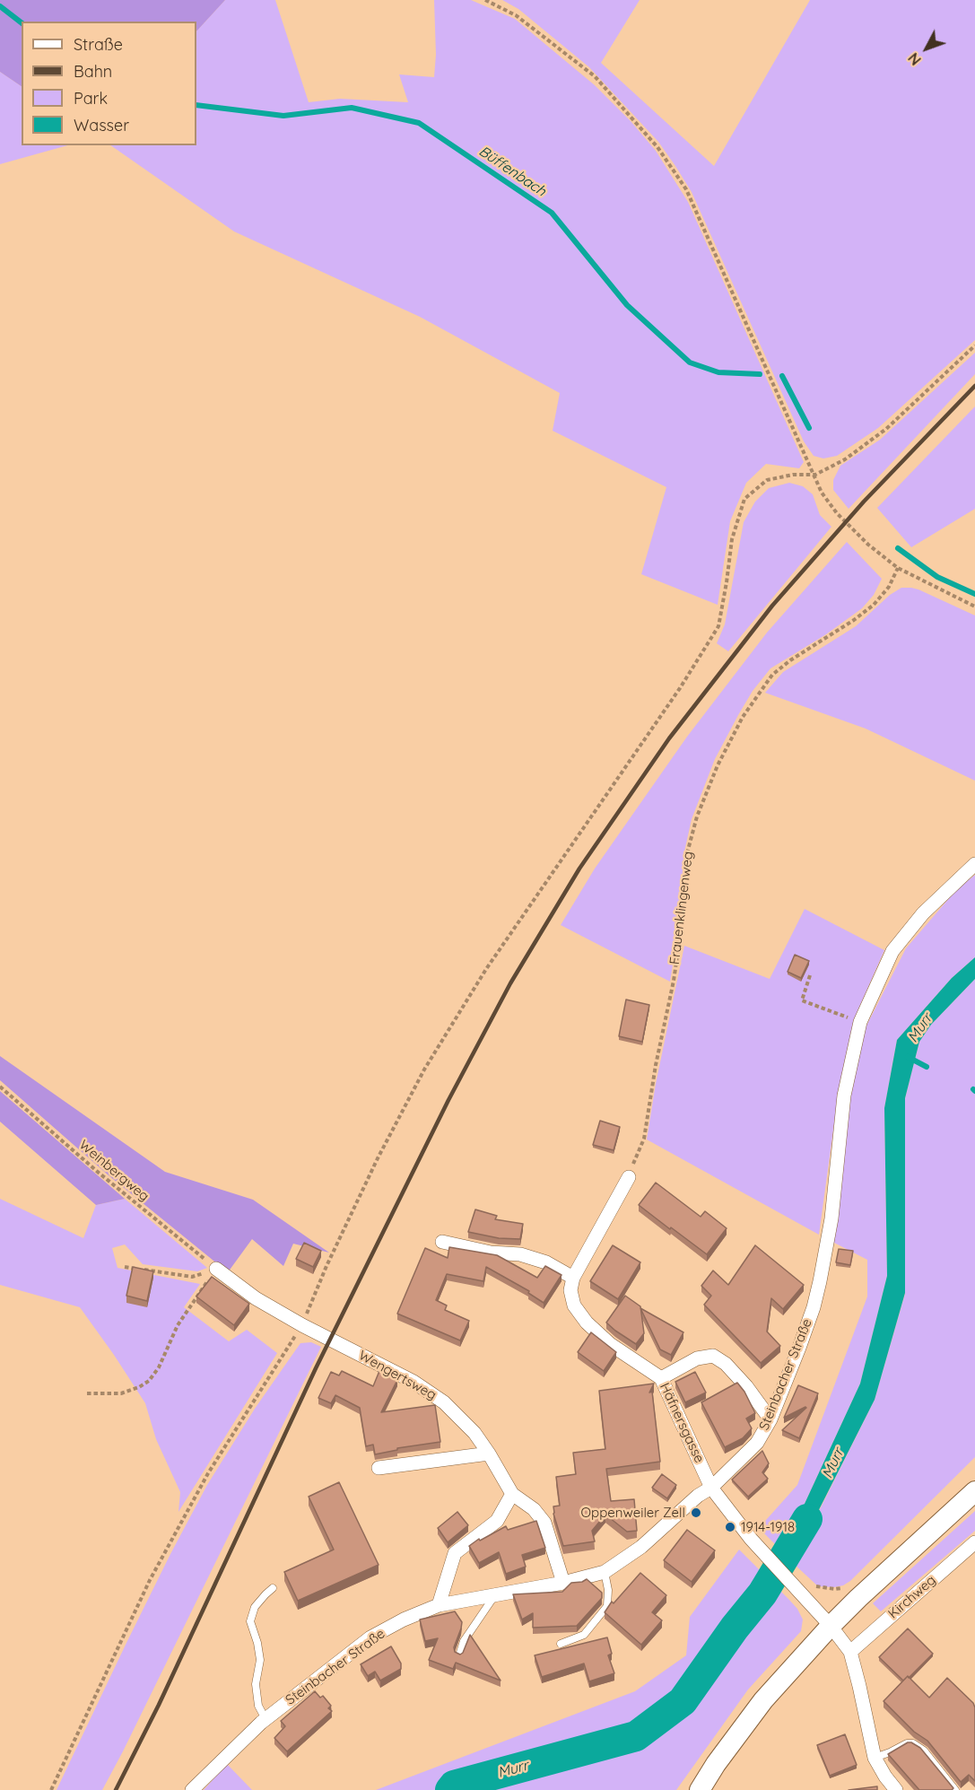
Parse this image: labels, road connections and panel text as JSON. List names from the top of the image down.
{
  "streets": {
    "street": [
      "Steinbacher Straße",
      "Wengertsweg",
      "Häfnersgasse",
      "Kirchweg"
    ],
    "path": ["Frauenklingenweg", "Weinbergweg"]
  },
  "crossings": [
    ["Weinbergweg", "Wengertsweg"],
    ["Steinbacher Straße", "Häfnersgasse"],
    ["Häfnersgasse", "Kirchweg"]
  ],
  "water": ["Büffenbach", "Murr"],
  "places": ["Oppenweiler Zell", "1914-1918"],
  "legend": [
    "Straße",
    "Bahn",
    "Park",
    "Wasser"
  ],
  "north": "bottom left"
}
